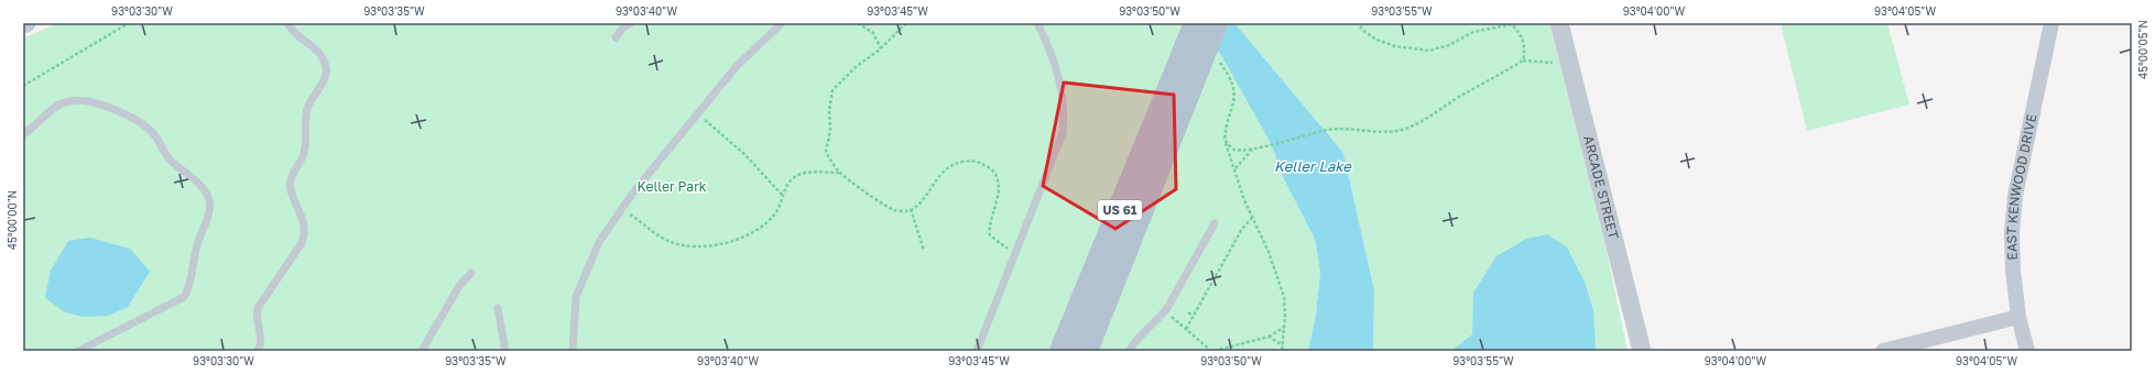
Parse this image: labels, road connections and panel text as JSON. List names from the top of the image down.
{
  "streets": {
    "main road": ["US 61"],
    "street": ["ARCADE STREET", "EAST KENWOOD DRIVE"]
  },
  "water": ["Keller Lake"],
  "parks": ["Keller Park"],
  "coordinates": [
    "93°03'30\"W",
    "93°03'35\"W",
    "93°03'40\"W",
    "93°03'45\"W",
    "93°03'50\"W",
    "93°03'55\"W",
    "93°04'00\"W",
    "93°04'05\"W",
    "45°00'05\"N",
    "45°00'00\"N"
  ]
}
